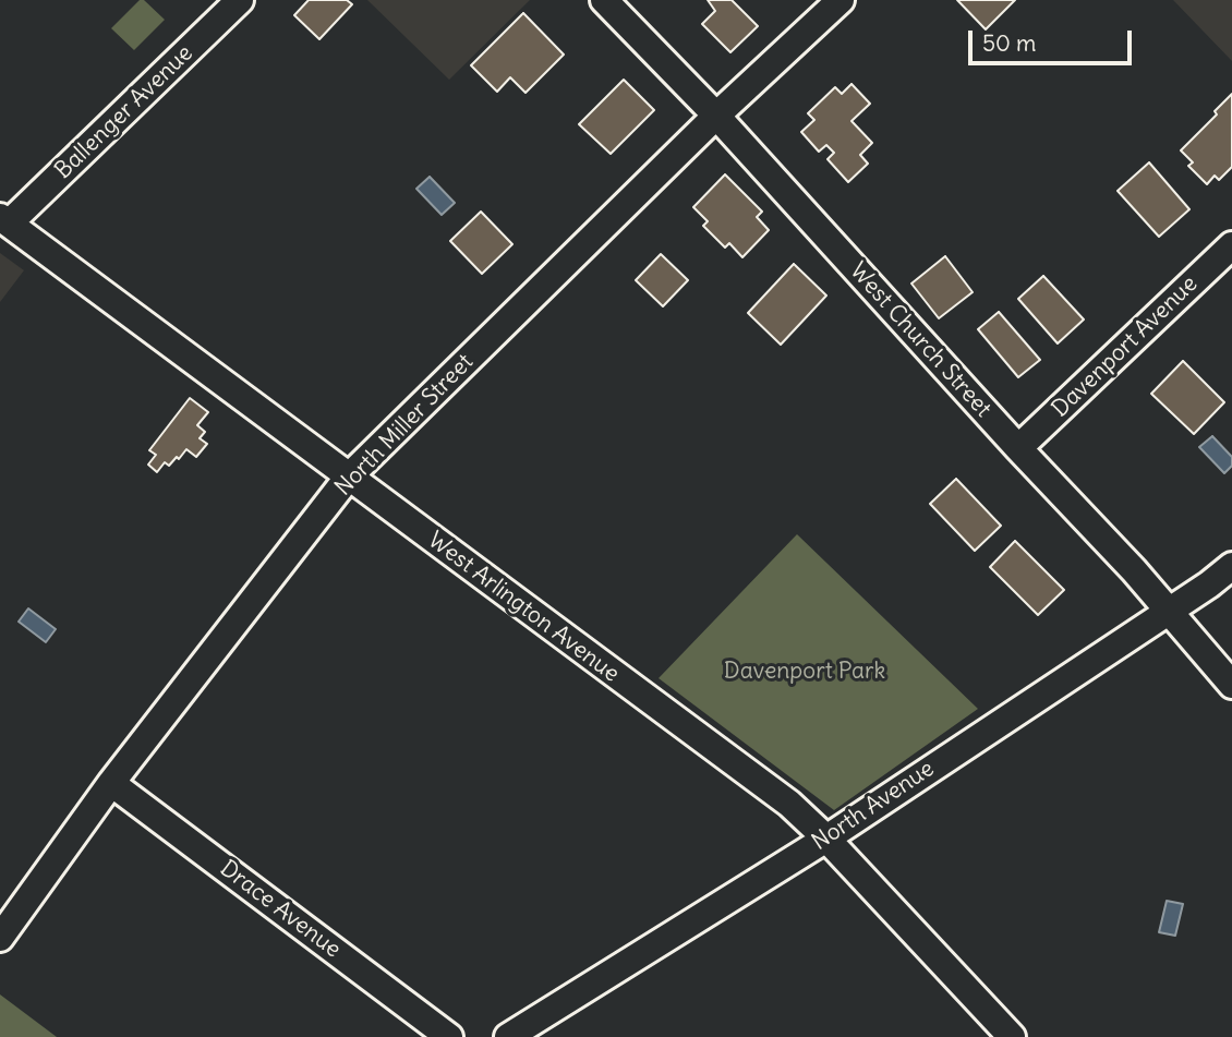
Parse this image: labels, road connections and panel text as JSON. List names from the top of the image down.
{
  "streets": {
    "street": [
      "Ballenger Avenue",
      "West Church Street",
      "Davenport Avenue",
      "North Miller Street",
      "West Arlington Avenue",
      "North Avenue",
      "Drace Avenue"
    ]
  },
  "crossings": [
    ["Ballenger Avenue", "West Arlington Avenue"],
    ["West Church Street", "Davenport Avenue"],
    ["West Church Street", "North Miller Street"],
    ["West Church Street", "North Avenue"],
    ["North Miller Street", "West Arlington Avenue"],
    ["North Miller Street", "Drace Avenue"],
    ["West Arlington Avenue", "North Avenue"]
  ],
  "parks": ["Davenport Park"],
  "scale_bar": "50 m"
}
